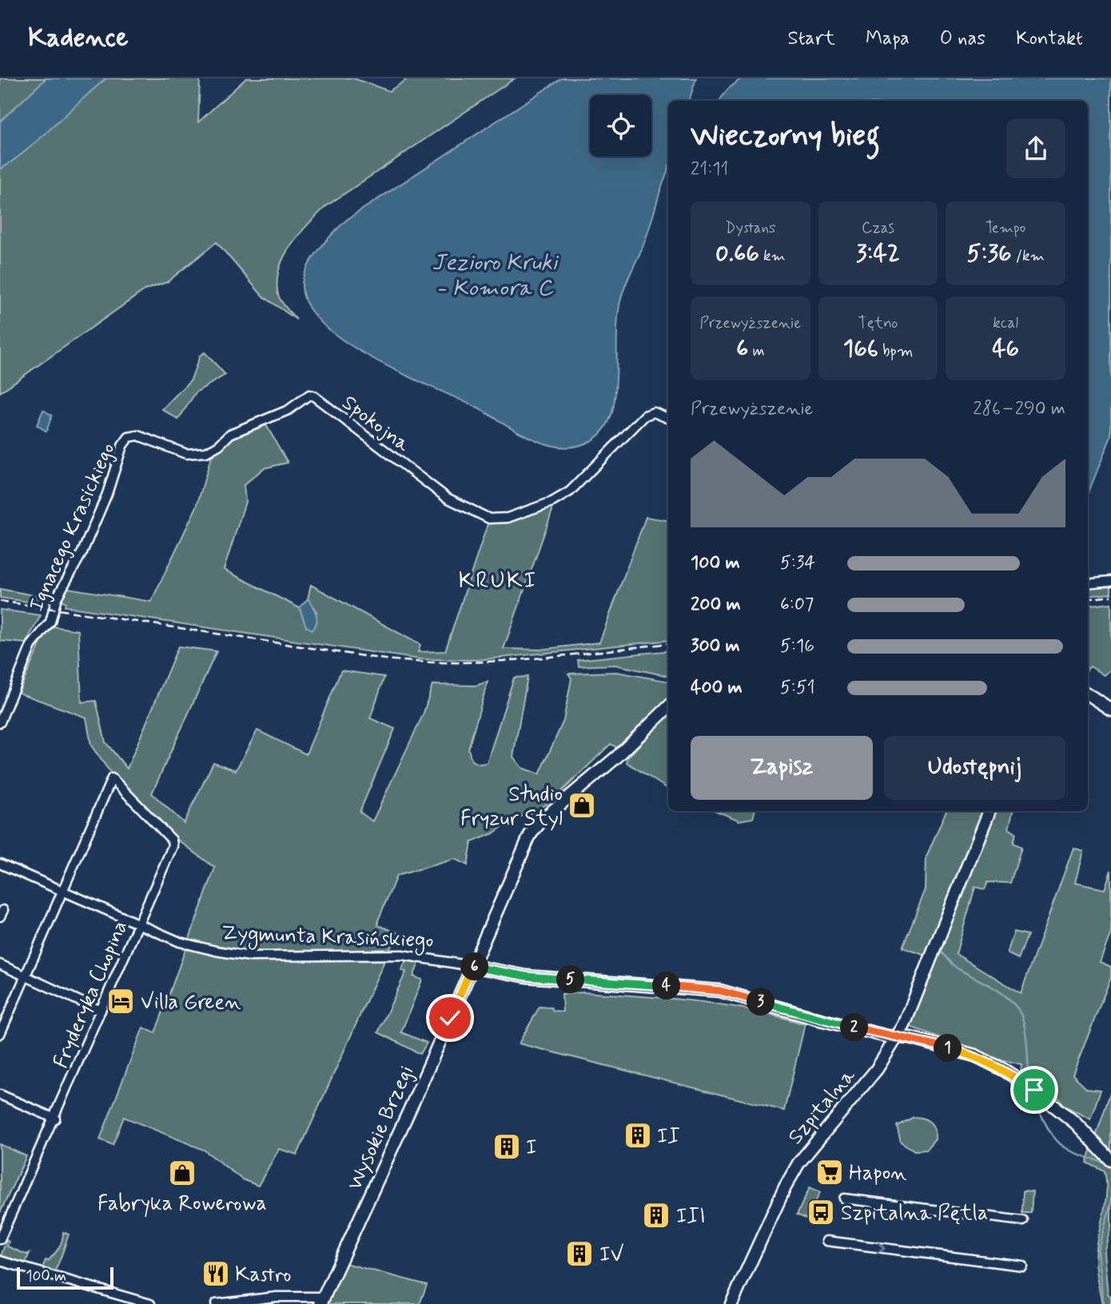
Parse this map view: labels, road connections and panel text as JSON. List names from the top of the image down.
{
  "streets": {
    "street": [
      "Spokojna",
      "Ignacego Krasickiego",
      "Zygmunta Krasińskiego",
      "Fryderyka Chopina",
      "Szpitalna",
      "Wysokie Brzegi"
    ]
  },
  "crossings": [
    ["Spokojna", "Ignacego Krasickiego"],
    ["Zygmunta Krasińskiego", "Fryderyka Chopina"],
    ["Zygmunta Krasińskiego", "Szpitalna"],
    ["Zygmunta Krasińskiego", "Wysokie Brzegi"]
  ],
  "districts": ["KRUKI"],
  "water": ["Jezioro Kruki - Komora C"],
  "places": {
    "shop": ["Studio Fryzur Styl", "Fabryka Rowerowa"],
    "hotel": ["Villa Green"],
    "building": [
      "II",
      "I",
      "III",
      "IV"
    ],
    "supermarket": ["Hapon"],
    "bus stop": ["Szpitalna Pętla"],
    "restaurant": ["Kastro"]
  },
  "scale_bar": "100 m",
  "page": {
    "header": "Kadence",
    "nav": [
      "Start",
      "Mapa",
      "O nas",
      "Kontakt"
    ],
    "heading": ["Wieczorny bieg", "21:11"],
    "stats": [
      ["Dystans", "0.66 km"],
      ["Czas", "3:42"],
      ["Tempo", "5:36 /km"],
      ["Przewyższenie", "6 m"],
      ["Tętno", "166 bpm"],
      ["kcal", "46"]
    ],
    "chart": ["Przewyższenie", "286–290 m"],
    "list": [
      {
        "name": "100 m",
        "note": "5:34"
      },
      {
        "name": "200 m",
        "note": "6:07"
      },
      {
        "name": "300 m",
        "note": "5:16"
      },
      {
        "name": "400 m",
        "note": "5:51"
      }
    ],
    "buttons": ["Zapisz", "Udostępnij"],
    "pins": [
      "6",
      "5",
      "4",
      "3",
      "2",
      "1"
    ],
    "scale": "100 m"
  }
}
